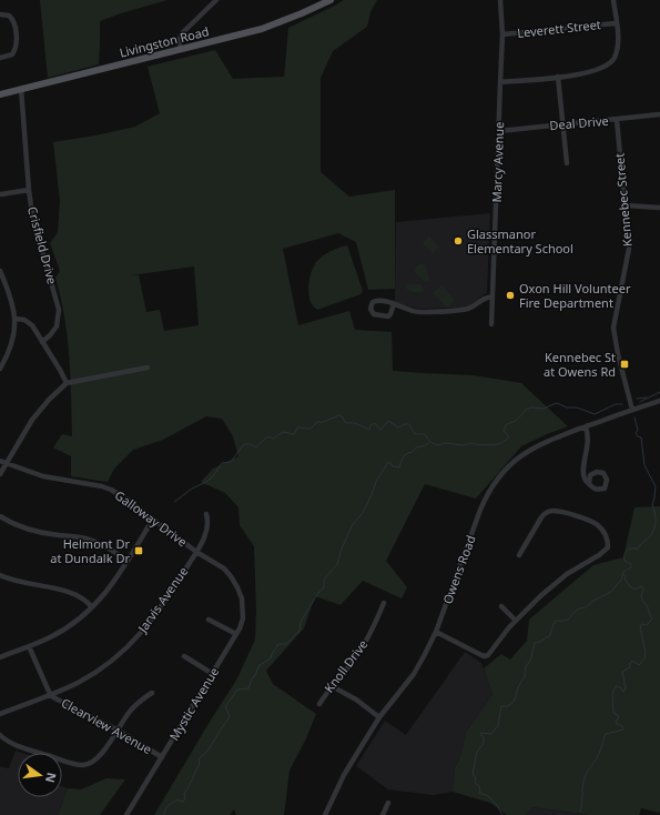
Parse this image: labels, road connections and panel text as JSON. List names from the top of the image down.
{
  "streets": {
    "main road": ["Livingston Road"],
    "street": [
      "Leverett Street",
      "Deal Drive",
      "Marcy Avenue",
      "Kennebec Street",
      "Crisfield Drive",
      "Galloway Drive",
      "Owens Road",
      "Jarvis Avenue",
      "Knoll Drive",
      "Mystic Avenue",
      "Clearview Avenue"
    ]
  },
  "crossings": [
    ["Leverett Street", "Marcy Avenue"],
    ["Livingston Road", "Crisfield Drive"],
    ["Deal Drive", "Marcy Avenue"],
    ["Deal Drive", "Kennebec Street"],
    ["Kennebec Street", "Owens Road"],
    ["Galloway Drive", "Jarvis Avenue"],
    ["Galloway Drive", "Mystic Avenue"],
    ["Jarvis Avenue", "Clearview Avenue"],
    ["Mystic Avenue", "Clearview Avenue"]
  ],
  "places": {
    "other": ["Glassmanor Elementary School", "Oxon Hill Volunteer Fire Department"],
    "transit": ["Kennebec St at Owens Rd", "Helmont Dr at Dundalk Dr"]
  },
  "north": "right"
}
